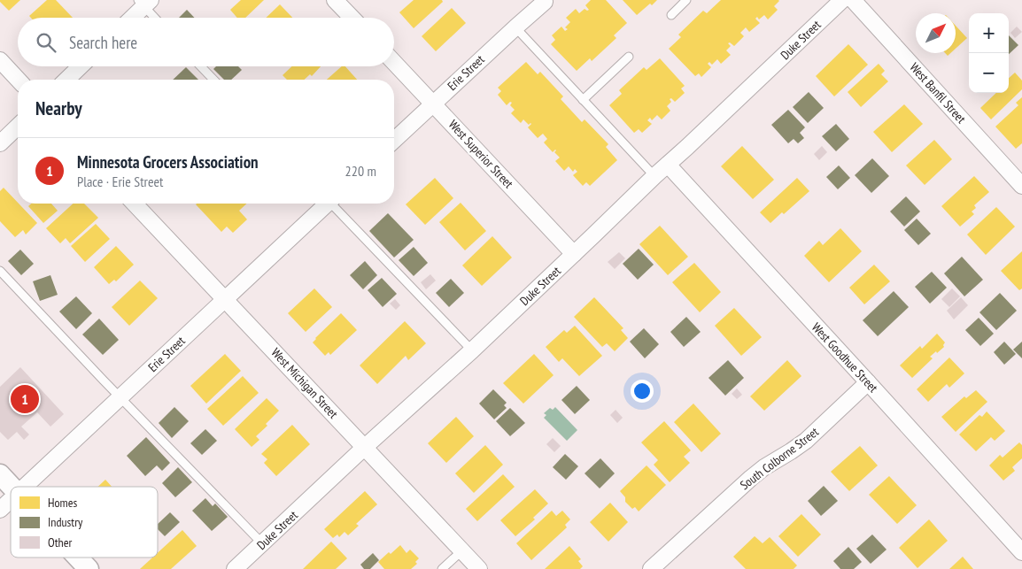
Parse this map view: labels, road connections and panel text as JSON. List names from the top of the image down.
{
  "streets": {
    "street": [
      "Duke Street",
      "Erie Street",
      "West Banfil Street",
      "West Superior Street",
      "West Goodhue Street",
      "West Michigan Street",
      "South Colborne Street"
    ]
  },
  "crossings": [
    ["Duke Street", "West Superior Street"],
    ["Duke Street", "West Goodhue Street"],
    ["Duke Street", "West Michigan Street"],
    ["Erie Street", "West Superior Street"],
    ["Erie Street", "West Michigan Street"],
    ["West Goodhue Street", "South Colborne Street"]
  ],
  "legend": ["Homes", "Industry", "Other"],
  "north": "top right",
  "page": {
    "map_buttons": ["+", "−"],
    "search": "Search here",
    "heading": "Nearby",
    "list": [
      {
        "mark": "1",
        "name": "Minnesota Grocers Association",
        "note": "Place · Erie Street",
        "value": "220 m"
      }
    ],
    "pins": "1"
  }
}
